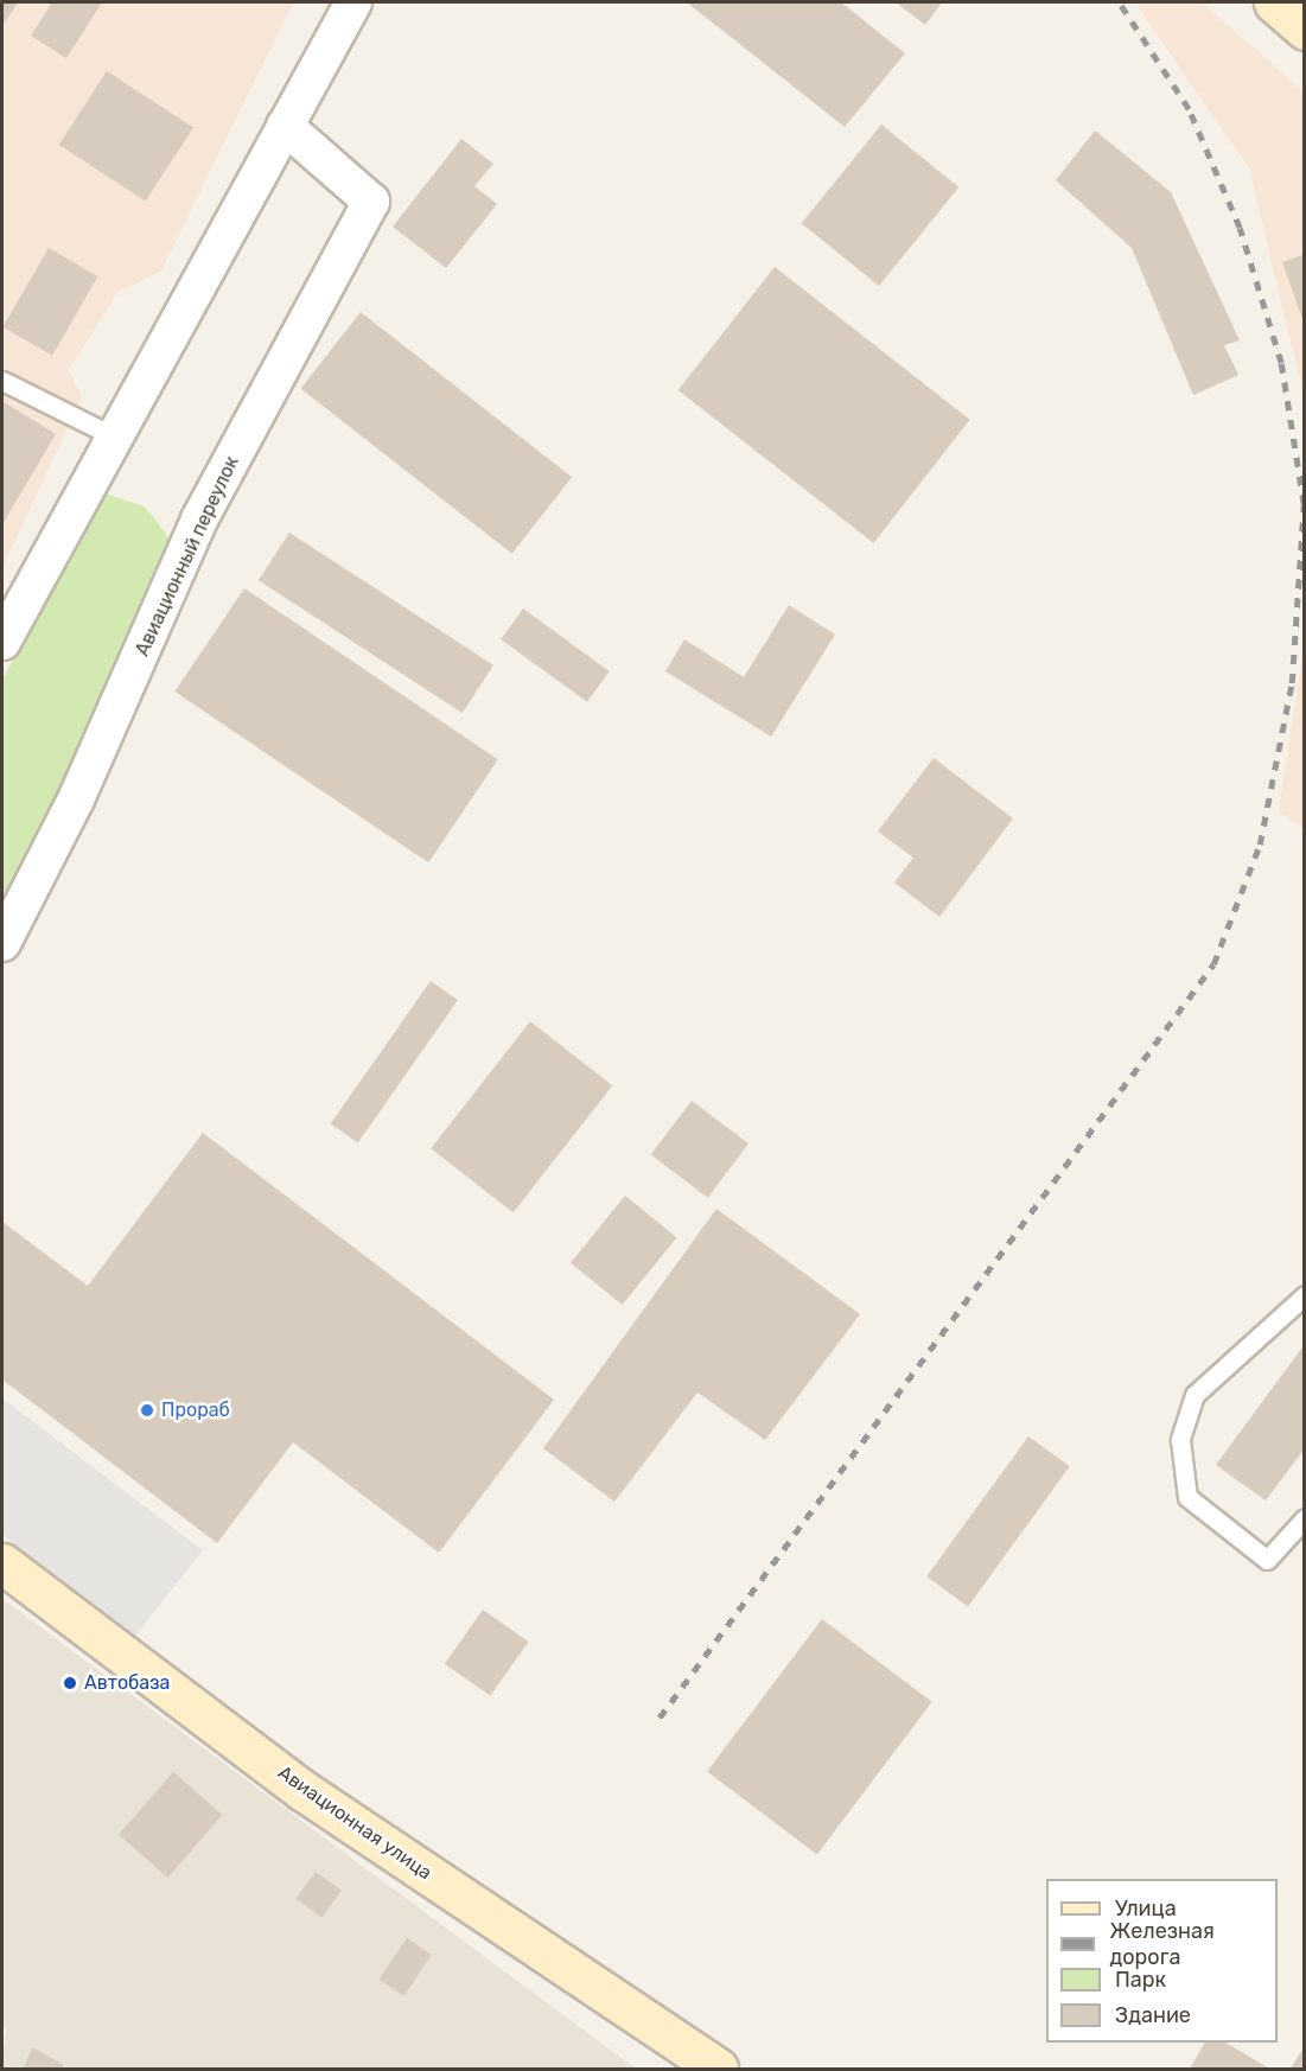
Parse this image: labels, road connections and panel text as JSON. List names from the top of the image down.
{
  "streets": {
    "main road": ["Авиационная улица"],
    "street": ["Авиационный переулок"]
  },
  "places": ["Прораб", "Автобаза"],
  "legend": [
    "Улица",
    "Железная дорога",
    "Парк",
    "Здание"
  ]
}
